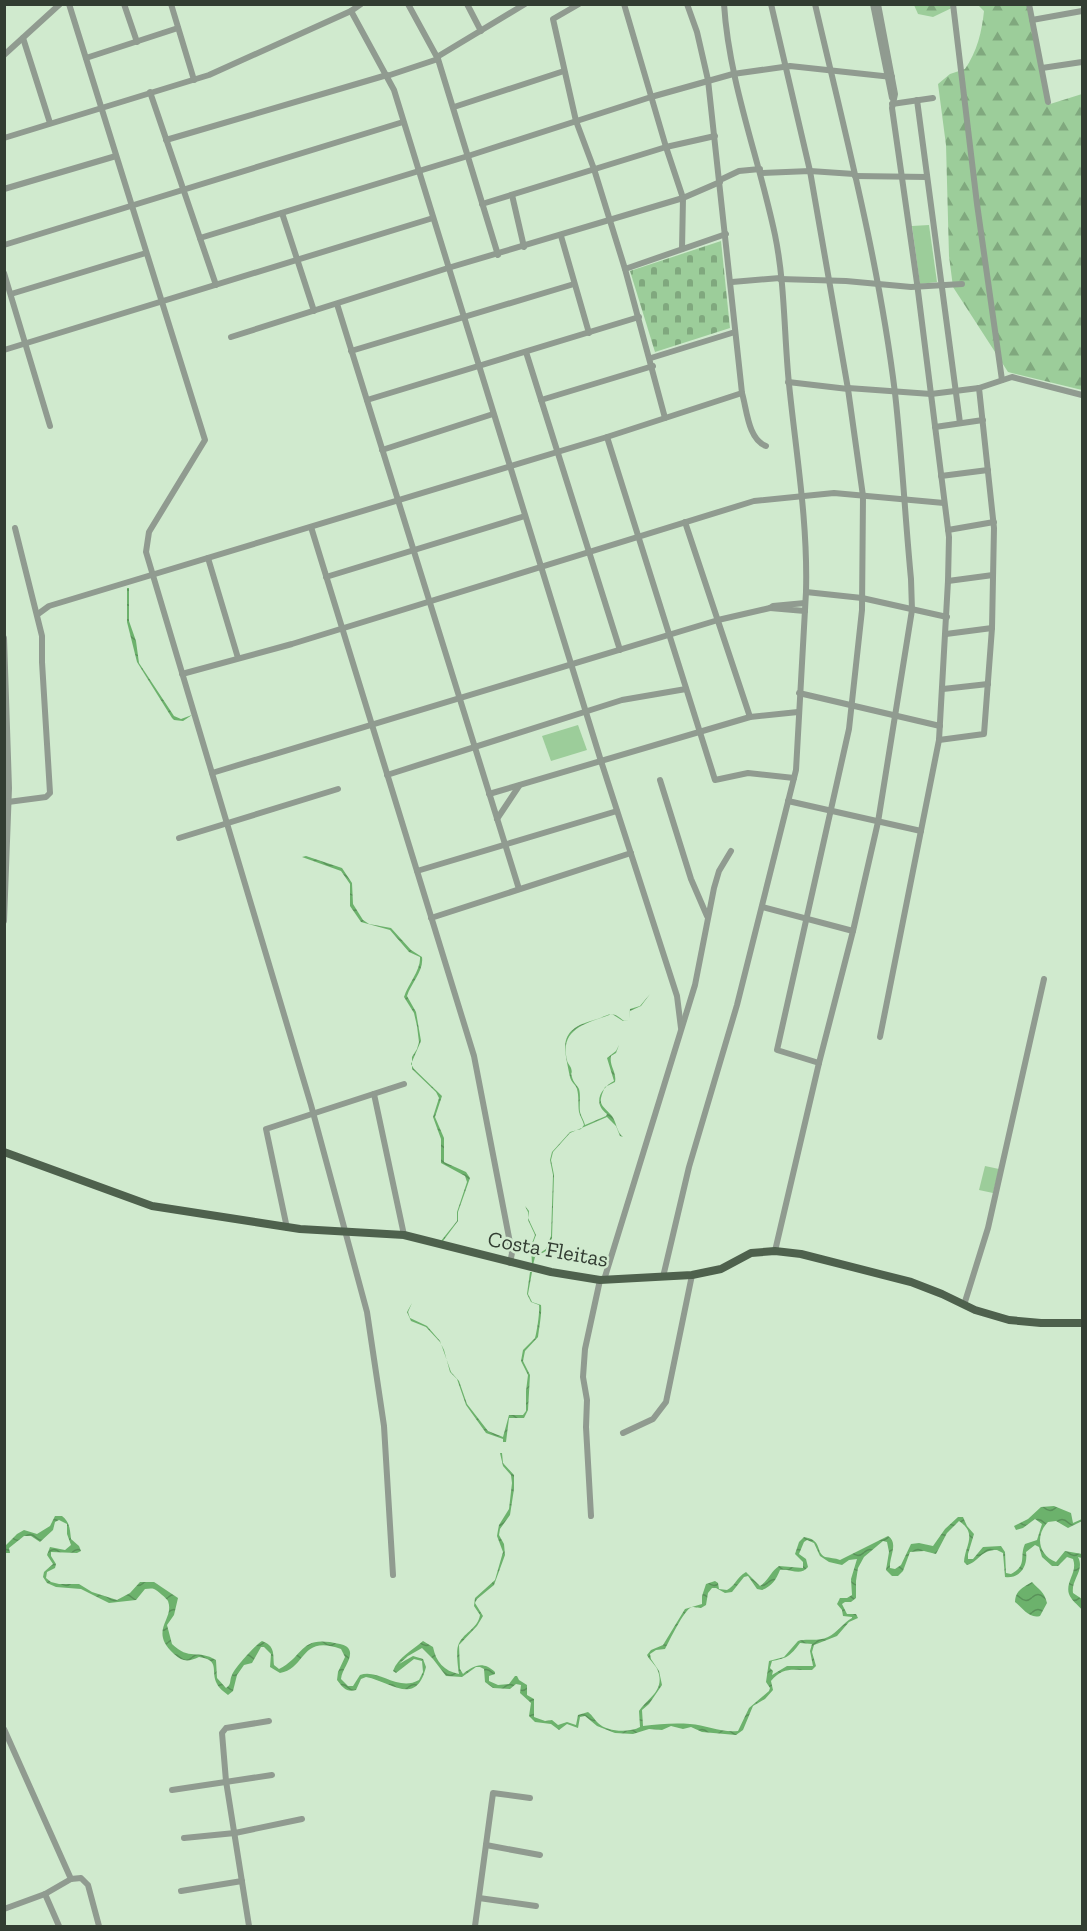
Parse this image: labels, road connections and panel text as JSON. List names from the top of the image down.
{
  "streets": {
    "main road": ["Costa Fleitas"]
  }
}
